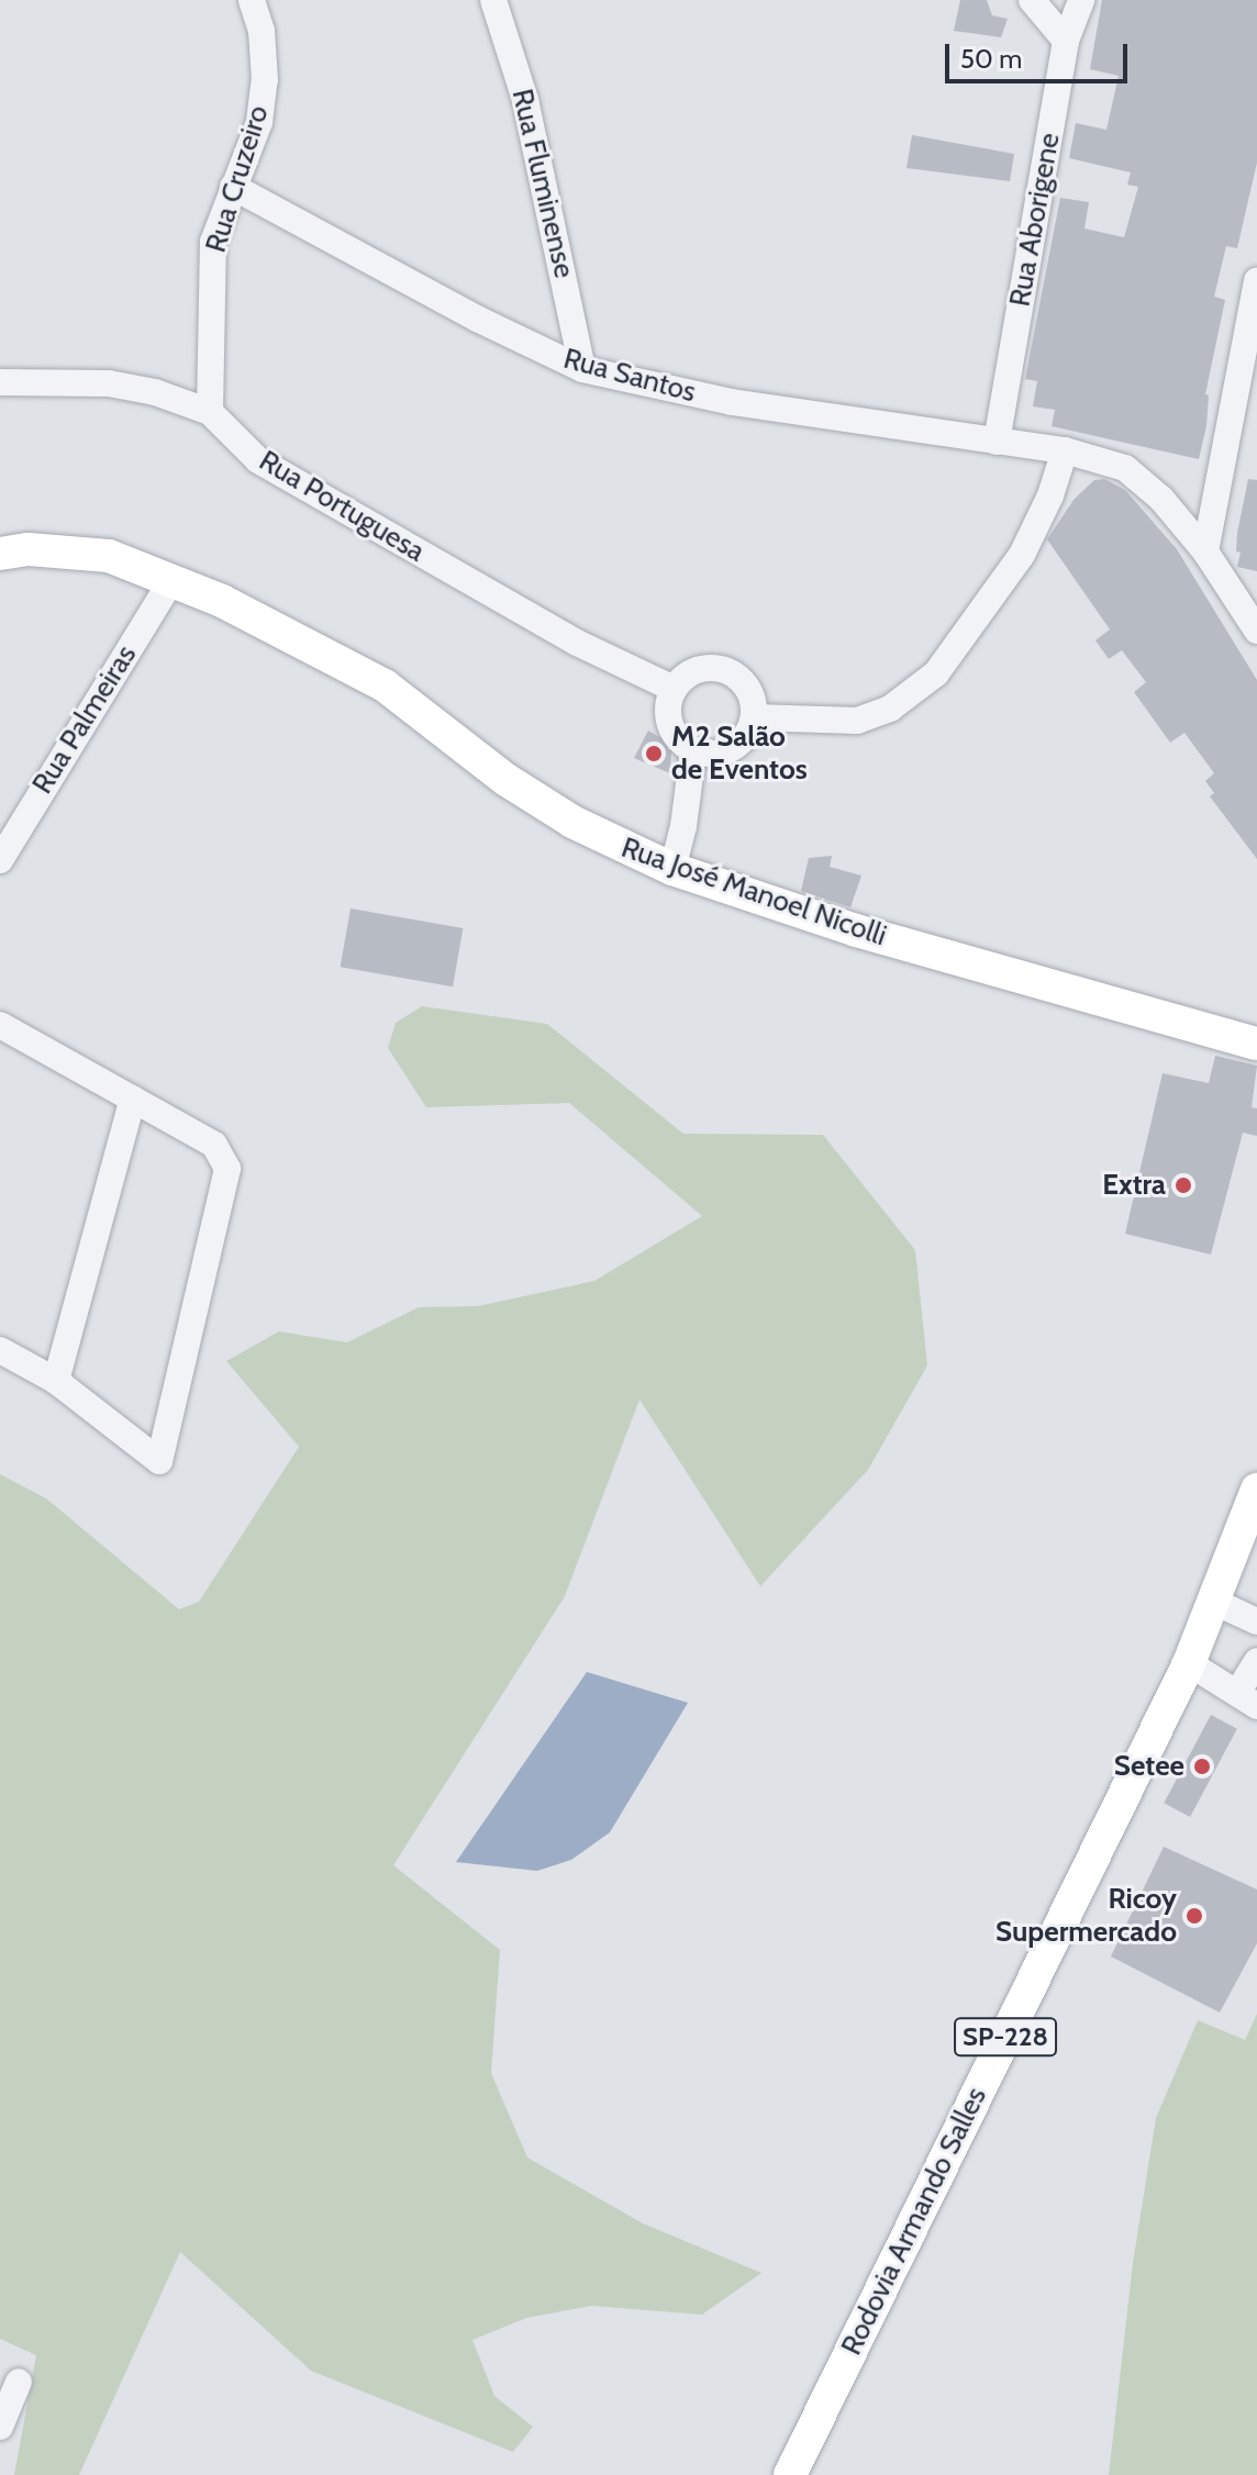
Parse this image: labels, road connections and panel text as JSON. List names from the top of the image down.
{
  "streets": {
    "main road": ["Rua José Manoel Nicolli", "SP-228", "Rodovia Armando Salles"],
    "street": [
      "Rua Cruzeiro",
      "Rua Fluminense",
      "Rua Aborigene",
      "Rua Santos",
      "Rua Portuguesa",
      "Rua Palmeiras"
    ]
  },
  "crossings": [
    ["Rua Cruzeiro", "Rua Santos"],
    ["Rua Cruzeiro", "Rua Portuguesa"],
    ["Rua Fluminense", "Rua Santos"],
    ["Rua Aborigene", "Rua Santos"],
    ["Rua Palmeiras", "Rua José Manoel Nicolli"]
  ],
  "places": [
    "M2 Salão de Eventos",
    "Extra",
    "Setee",
    "Ricoy Supermercado"
  ],
  "scale_bar": "50 m"
}
